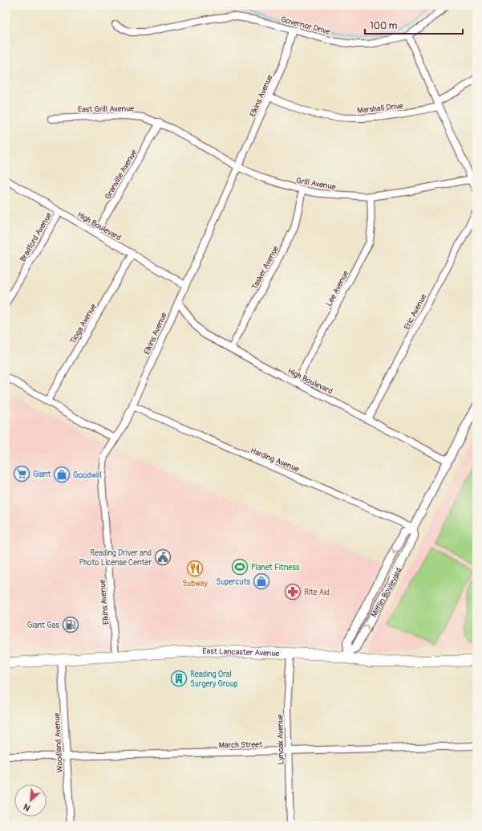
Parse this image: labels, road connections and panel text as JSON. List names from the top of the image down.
{
  "streets": {
    "main road": ["East Lancaster Avenue"],
    "street": [
      "Governor Drive",
      "Elkins Avenue",
      "Marshall Drive",
      "East Grill Avenue",
      "Granville Avenue",
      "Grill Avenue",
      "High Boulevard",
      "Bradford Avenue",
      "Tasker Avenue",
      "Lee Avenue",
      "Eric Avenue",
      "Tioga Avenue",
      "Harding Avenue",
      "Mifflin Boulevard",
      "Lynoak Avenue",
      "Woodland Avenue",
      "March Street"
    ]
  },
  "crossings": [
    ["Governor Drive", "Elkins Avenue"],
    ["Elkins Avenue", "Marshall Drive"],
    ["Elkins Avenue", "Grill Avenue"],
    ["Elkins Avenue", "High Boulevard"],
    ["Elkins Avenue", "Harding Avenue"],
    ["Elkins Avenue", "East Lancaster Avenue"],
    ["East Grill Avenue", "Granville Avenue"],
    ["East Grill Avenue", "Grill Avenue"],
    ["Granville Avenue", "Grill Avenue"],
    ["Granville Avenue", "High Boulevard"],
    ["Grill Avenue", "Tasker Avenue"],
    ["Grill Avenue", "Lee Avenue"],
    ["High Boulevard", "Bradford Avenue"],
    ["High Boulevard", "Tasker Avenue"],
    ["High Boulevard", "Lee Avenue"],
    ["High Boulevard", "Eric Avenue"],
    ["High Boulevard", "Tioga Avenue"],
    ["High Boulevard", "Mifflin Boulevard"],
    ["Harding Avenue", "Mifflin Boulevard"],
    ["Mifflin Boulevard", "East Lancaster Avenue"],
    ["East Lancaster Avenue", "Lynoak Avenue"],
    ["East Lancaster Avenue", "Woodland Avenue"],
    ["Lynoak Avenue", "March Street"],
    ["Woodland Avenue", "March Street"]
  ],
  "places": {
    "supermarket": ["Giant"],
    "shop": ["Goodwill", "Supercuts"],
    "public building": ["Reading Driver and Photo License Center"],
    "sports": ["Planet Fitness"],
    "restaurant": ["Subway"],
    "pharmacy": ["Rite Aid"],
    "fuel station": ["Giant Gas"],
    "building": ["Reading Oral Surgery Group"]
  },
  "scale_bar": "100 m",
  "north": "bottom left"
}
